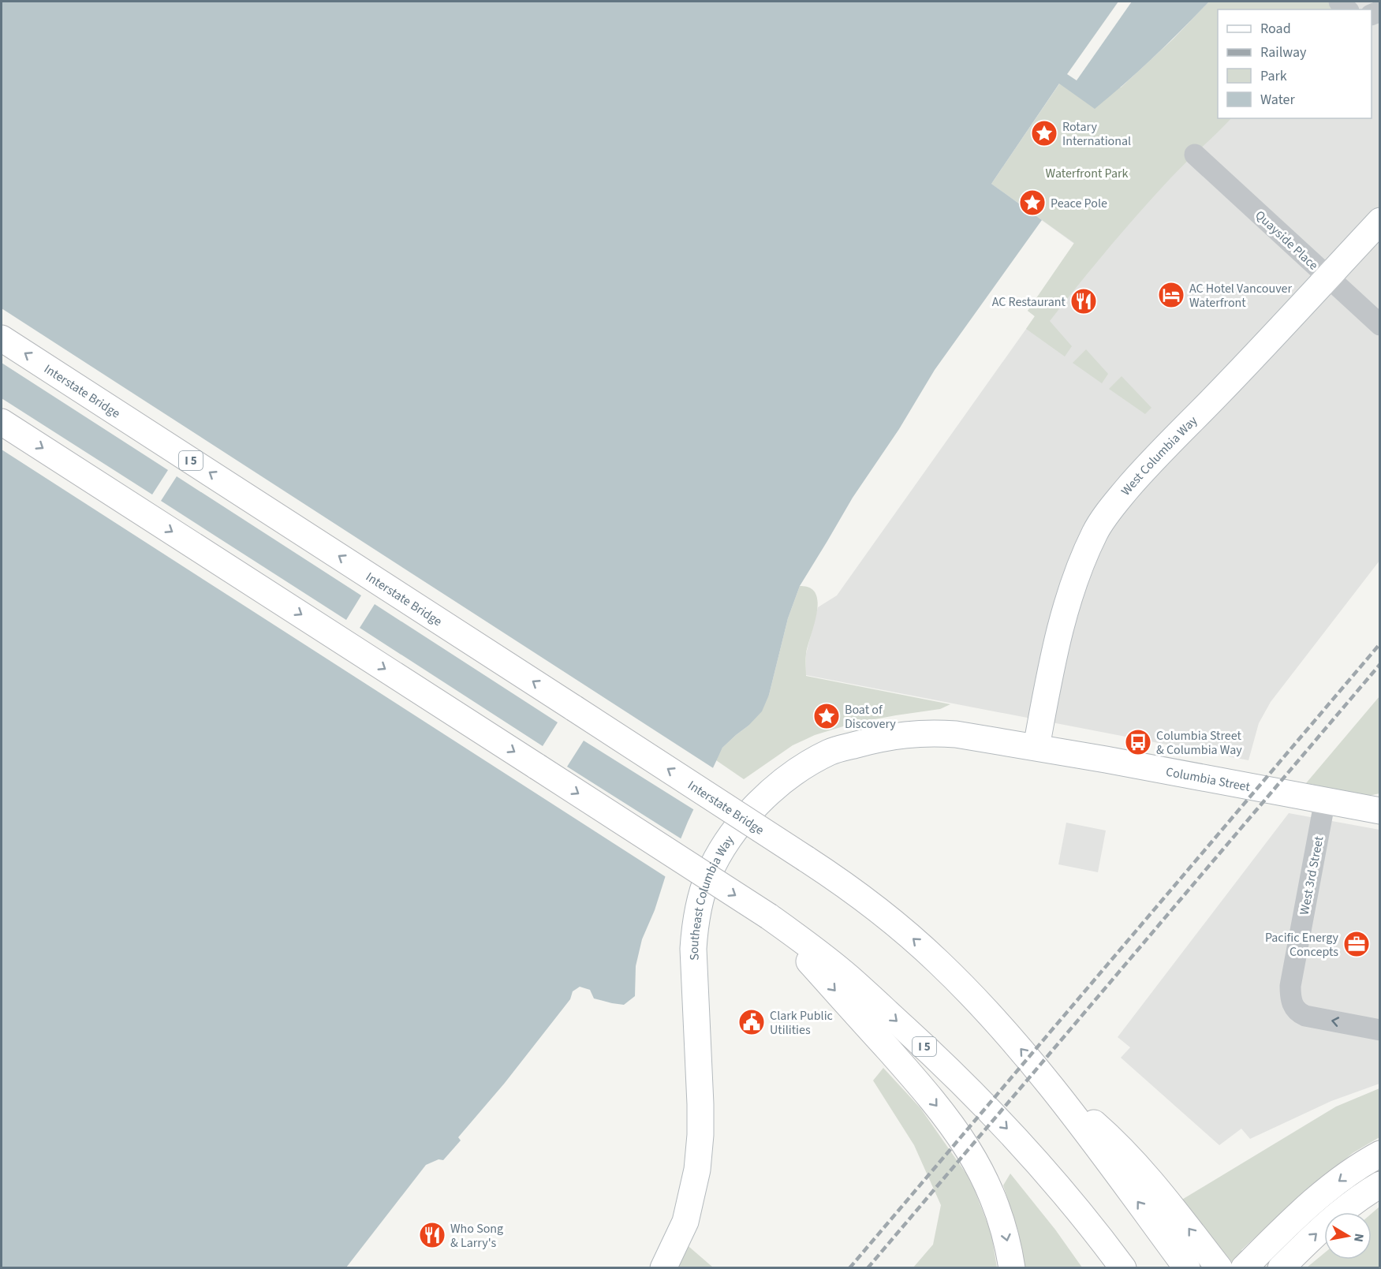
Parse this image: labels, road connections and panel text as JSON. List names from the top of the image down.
{
  "streets": {
    "main road": [
      "Interstate Bridge",
      "West Columbia Way",
      "I 5",
      "Columbia Street",
      "Southeast Columbia Way"
    ],
    "street": ["Quayside Place", "West 3rd Street"]
  },
  "crossings": [
    ["Quayside Place", "West Columbia Way"],
    ["Interstate Bridge", "I 5"],
    ["West Columbia Way", "Columbia Street"],
    ["West Columbia Way", "Southeast Columbia Way"],
    ["Columbia Street", "West 3rd Street"],
    ["Columbia Street", "Southeast Columbia Way"]
  ],
  "parks": ["Waterfront Park"],
  "places": {
    "place": ["Rotary International", "Peace Pole", "Boat of Discovery"],
    "hotel": ["AC Hotel Vancouver Waterfront"],
    "restaurant": ["AC Restaurant", "Who Song & Larry's"],
    "bus stop": ["Columbia Street & Columbia Way"],
    "office": ["Pacific Energy Concepts"],
    "public building": ["Clark Public Utilities"]
  },
  "legend": [
    "Road",
    "Railway",
    "Park",
    "Water"
  ],
  "north": "right"
}
